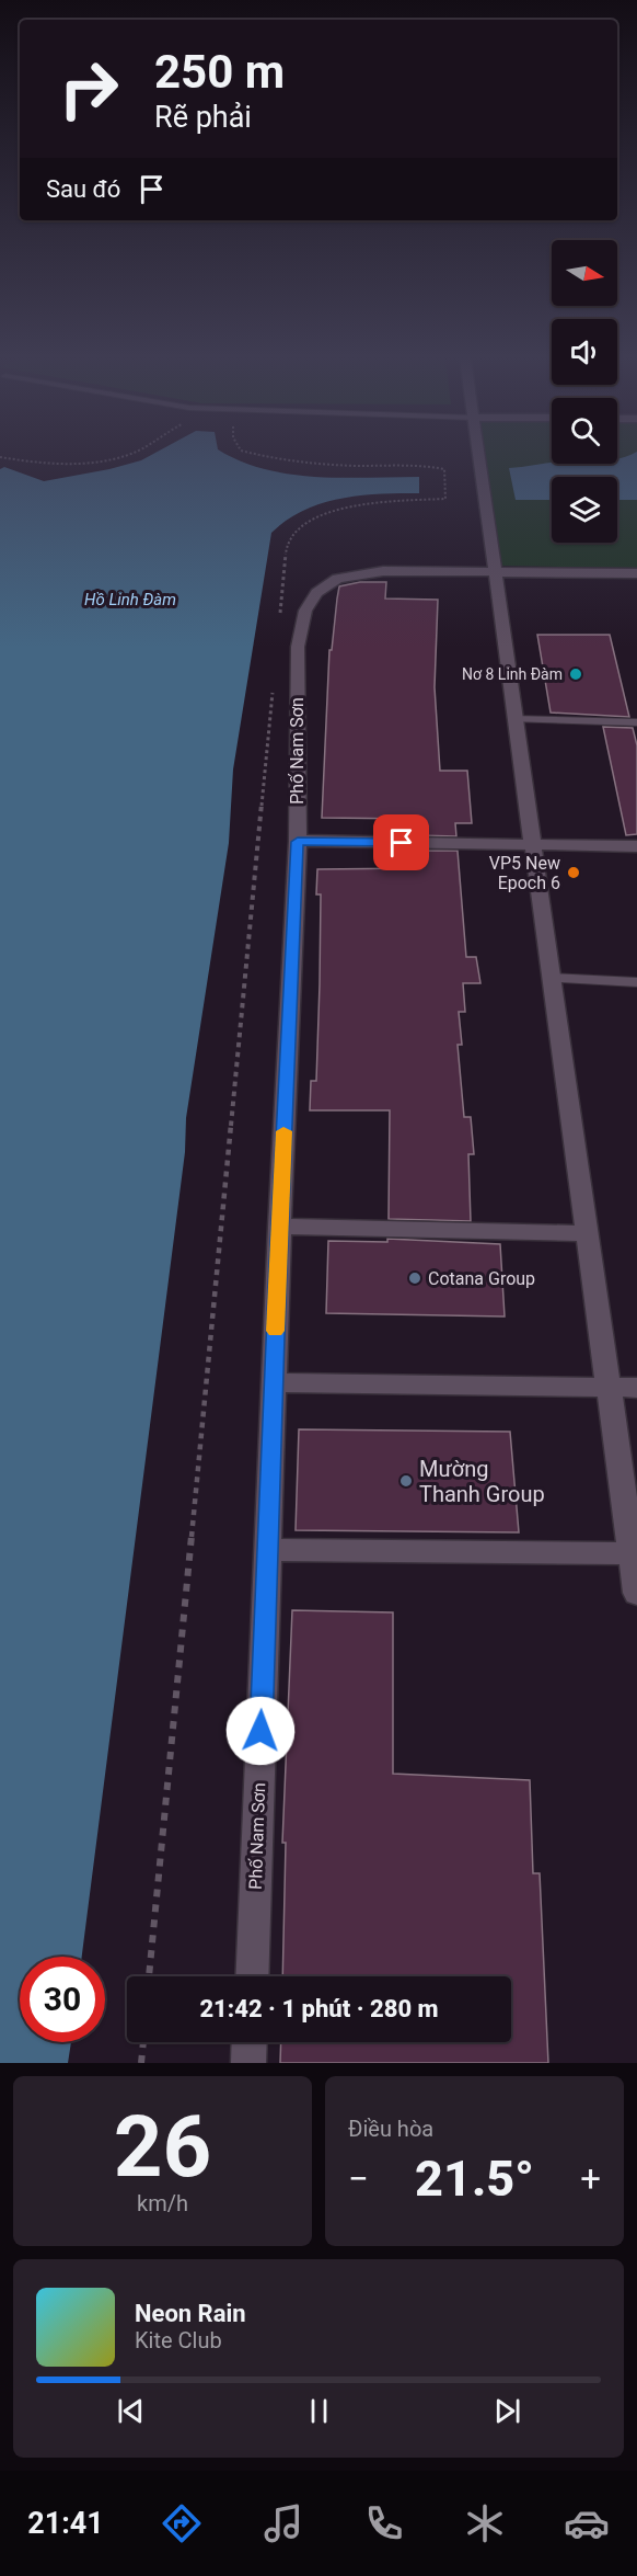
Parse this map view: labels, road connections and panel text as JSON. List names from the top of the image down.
{
  "streets": {
    "street": ["Phố Nam Sơn"]
  },
  "water": ["Hồ Linh Đàm"],
  "places": [
    "Nơ 8 Linh Đàm",
    "VP5 New Epoch 6",
    "Cotana Group",
    "Mường Thanh Group"
  ],
  "north": "right",
  "page": {
    "turn": ["250 m", "Rẽ phải"],
    "then": "Sau đó",
    "limit": "30",
    "trip": "21:42 · 1 phút · 280 m",
    "tile": [
      ["26", "km/h"],
      "Điều hòa"
    ],
    "heat": ["−", "21.5°", "+"],
    "song": ["Neon Rain", "Kite Club"],
    "tabs": "21:41"
  }
}
